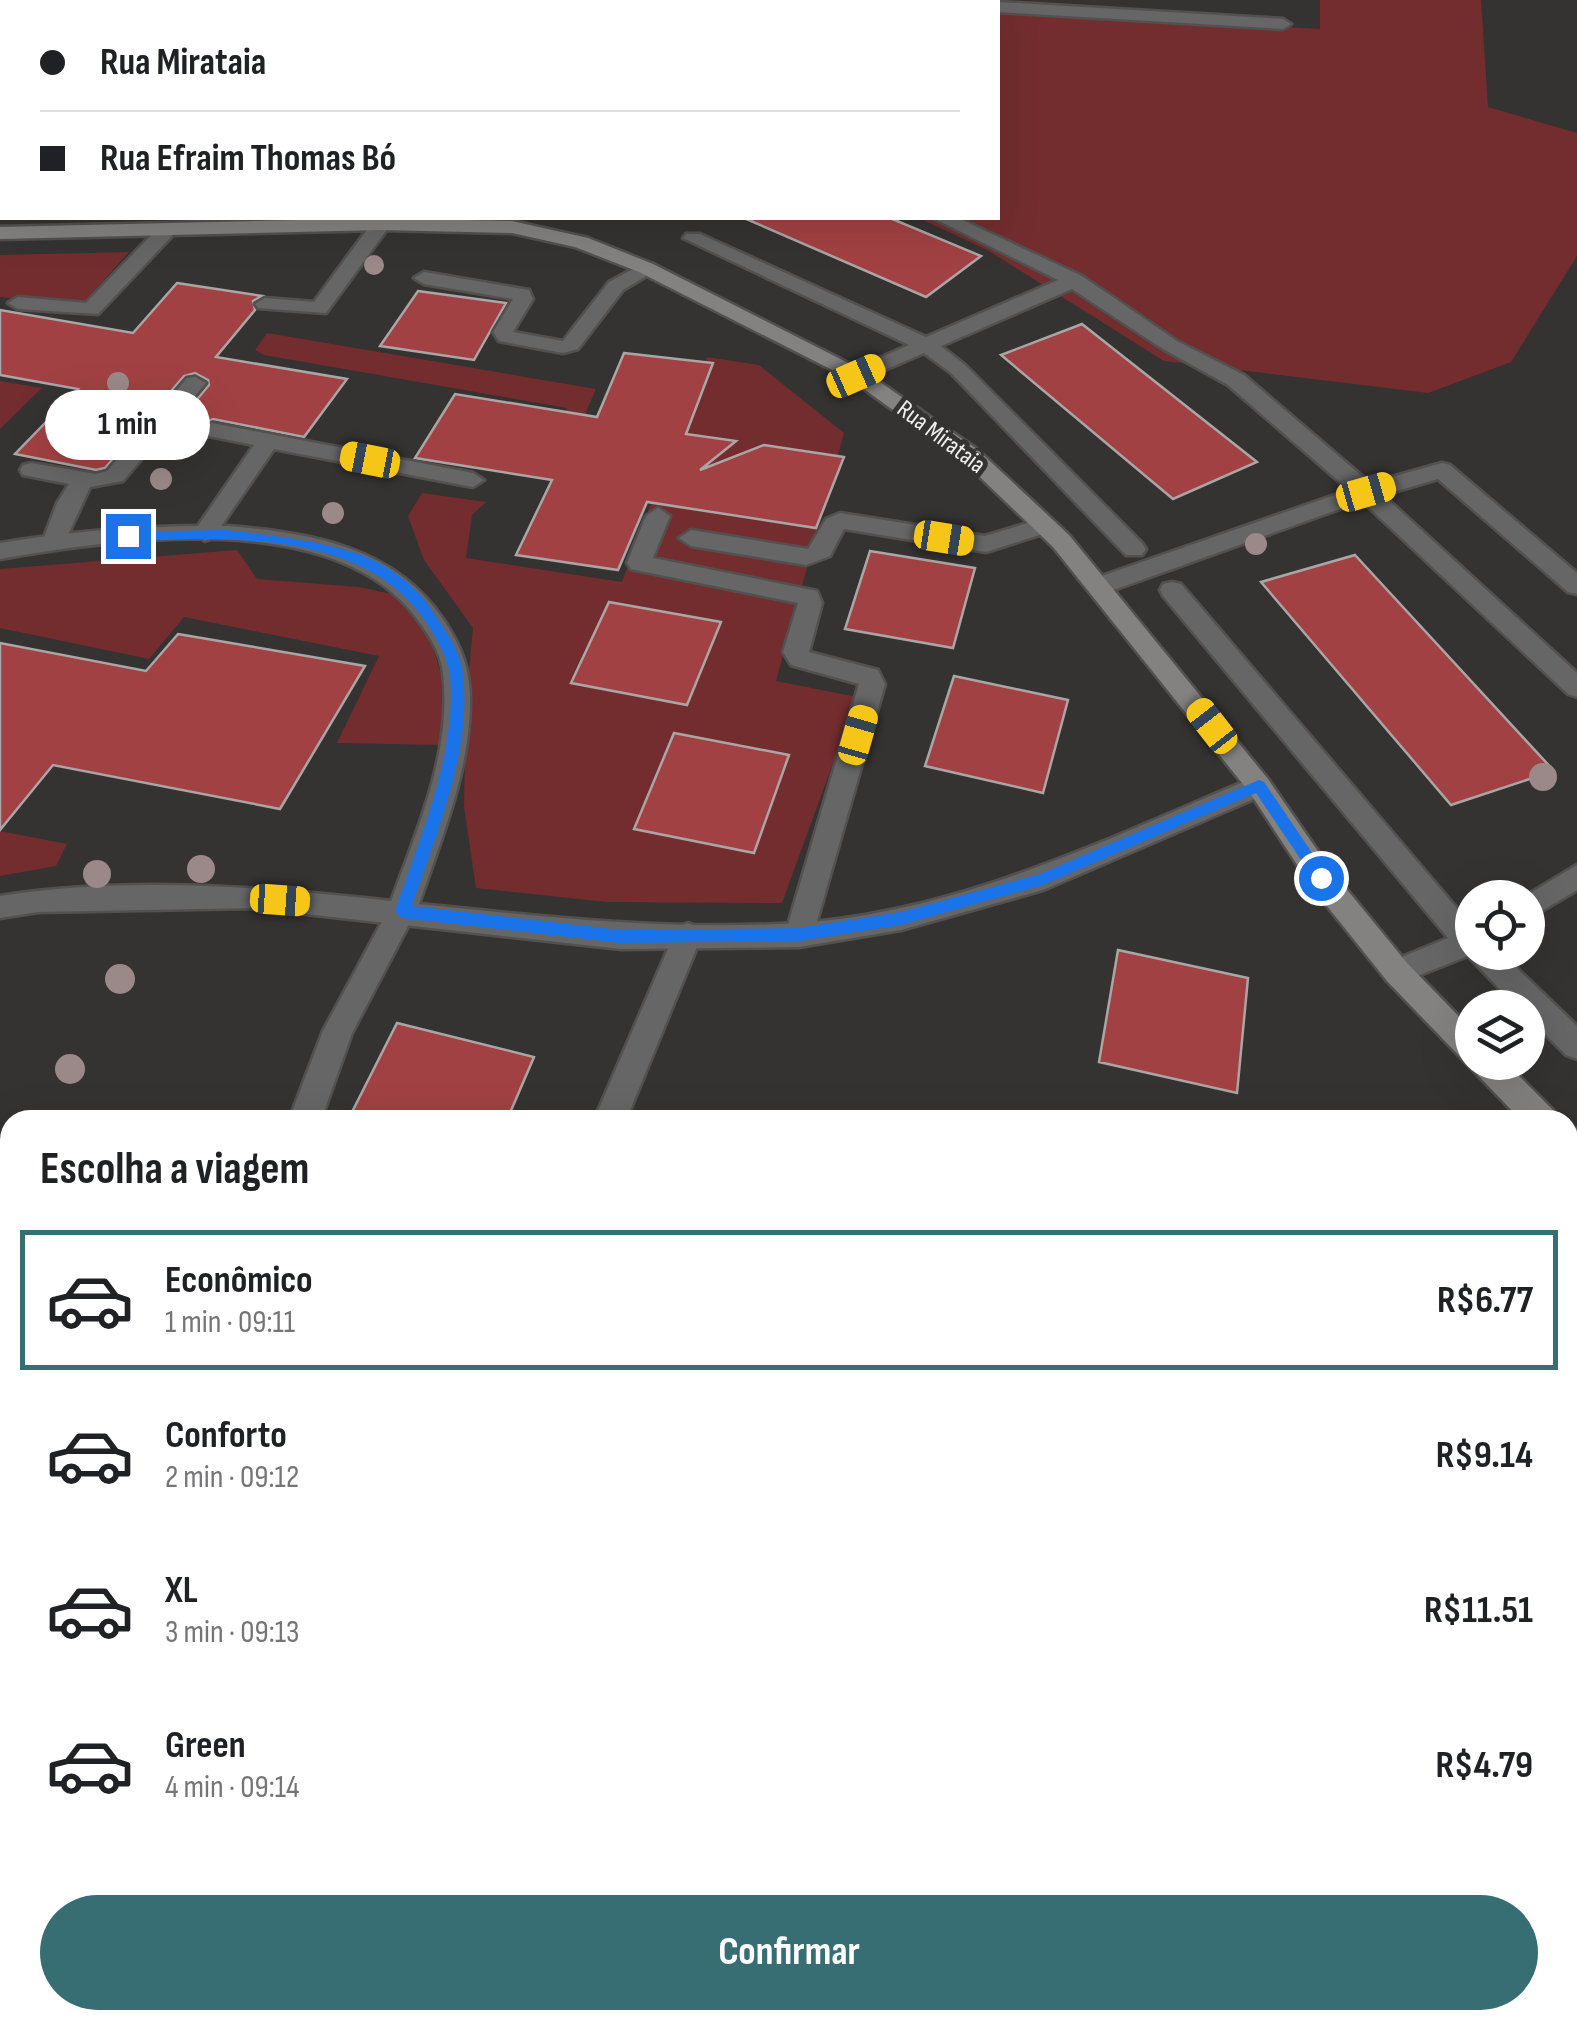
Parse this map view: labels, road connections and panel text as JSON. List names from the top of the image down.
{
  "streets": {
    "street": ["Rua Mirataia"]
  },
  "page": {
    "banner": ["Rua Mirataia", "Rua Efraim Thomas Bó"],
    "bubble": "1 min",
    "heading": "Escolha a viagem",
    "list": [
      {
        "name": "Econômico",
        "note": "1 min · 09:11",
        "value": "R$6.77"
      },
      {
        "name": "Conforto",
        "note": "2 min · 09:12",
        "value": "R$9.14"
      },
      {
        "name": "XL",
        "note": "3 min · 09:13",
        "value": "R$11.51"
      },
      {
        "name": "Green",
        "note": "4 min · 09:14",
        "value": "R$4.79"
      }
    ],
    "buttons": "Confirmar"
  }
}
